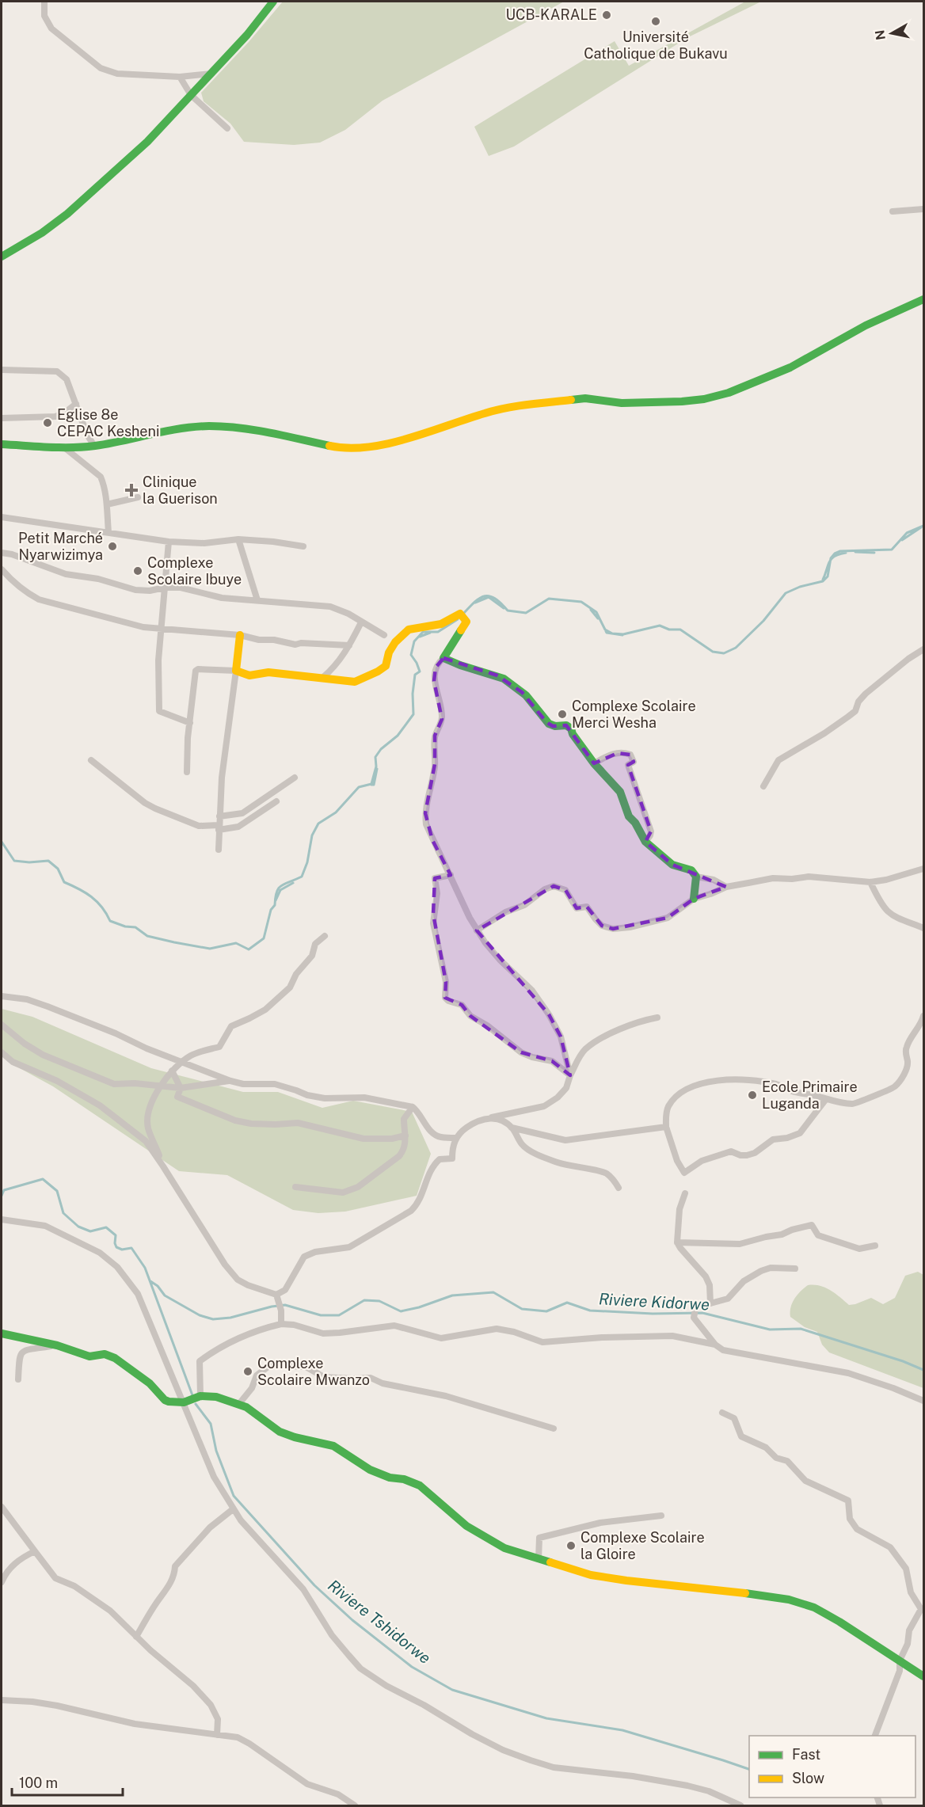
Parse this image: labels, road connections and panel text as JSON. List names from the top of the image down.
{
  "water": ["Riviere Kidorwe", "Riviere Tshidorwe"],
  "places": {
    "other": [
      "UCB-KARALE",
      "Université Catholique de Bukavu",
      "Eglise 8e CEPAC Kesheni",
      "Petit Marché Nyarwizimya",
      "Complexe Scolaire Ibuye",
      "Complexe Scolaire Merci Wesha",
      "Ecole Primaire Luganda",
      "Complexe Scolaire Mwanzo",
      "Complexe Scolaire la Gloire"
    ],
    "health": ["Clinique la Guerison"]
  },
  "legend": ["Fast", "Slow"],
  "scale_bar": "100 m",
  "north": "left"
}
